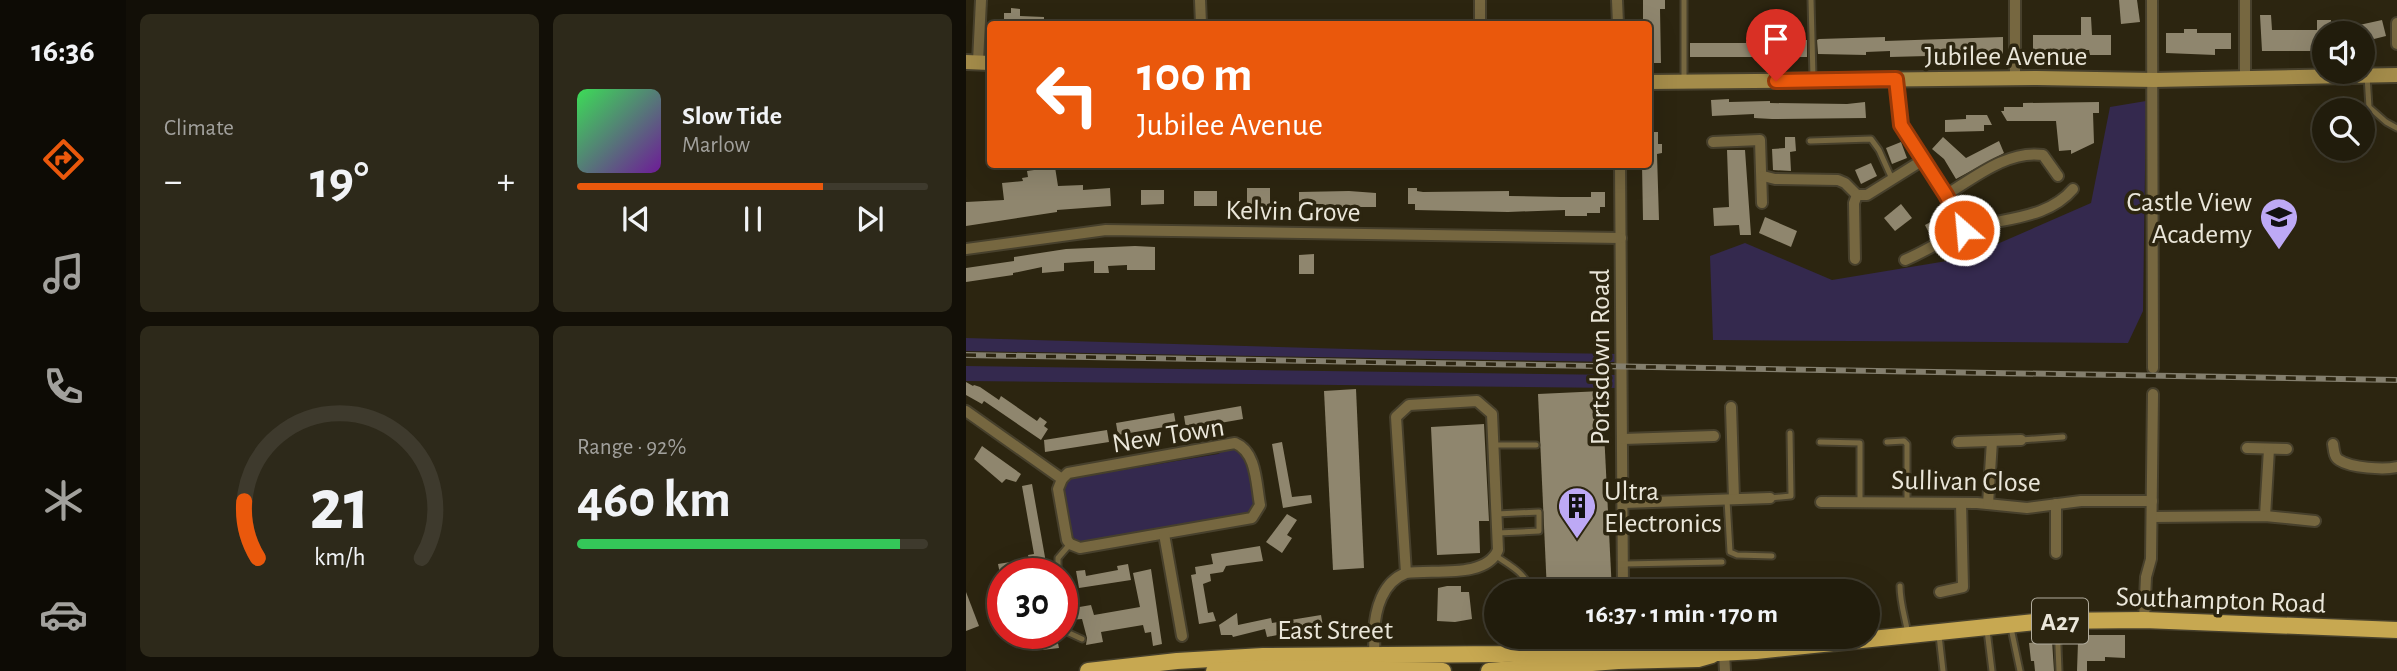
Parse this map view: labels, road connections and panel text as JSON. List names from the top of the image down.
{
  "streets": {
    "main road": ["Southampton Road", "A27", "East Street"],
    "street": [
      "Jubilee Avenue",
      "Kelvin Grove",
      "Portsdown Road",
      "New Town",
      "Sullivan Close"
    ]
  },
  "crossings": [
    ["Kelvin Grove", "Portsdown Road"],
    ["Southampton Road", "East Street"]
  ],
  "places": {
    "school or university": ["Castle View Academy"],
    "building": ["Ultra Electronics"]
  },
  "page": {
    "tabs": "16:36",
    "tile": [
      "Climate",
      ["Range · 92%", "460 km"]
    ],
    "turn": ["100 m", "Jubilee Avenue"],
    "song": ["Slow Tide", "Marlow"],
    "heat": ["−", "19°", "+"],
    "limit": "30",
    "trip": "16:37 · 1 min · 170 m",
    "gauge": ["21", "km/h"]
  }
}
